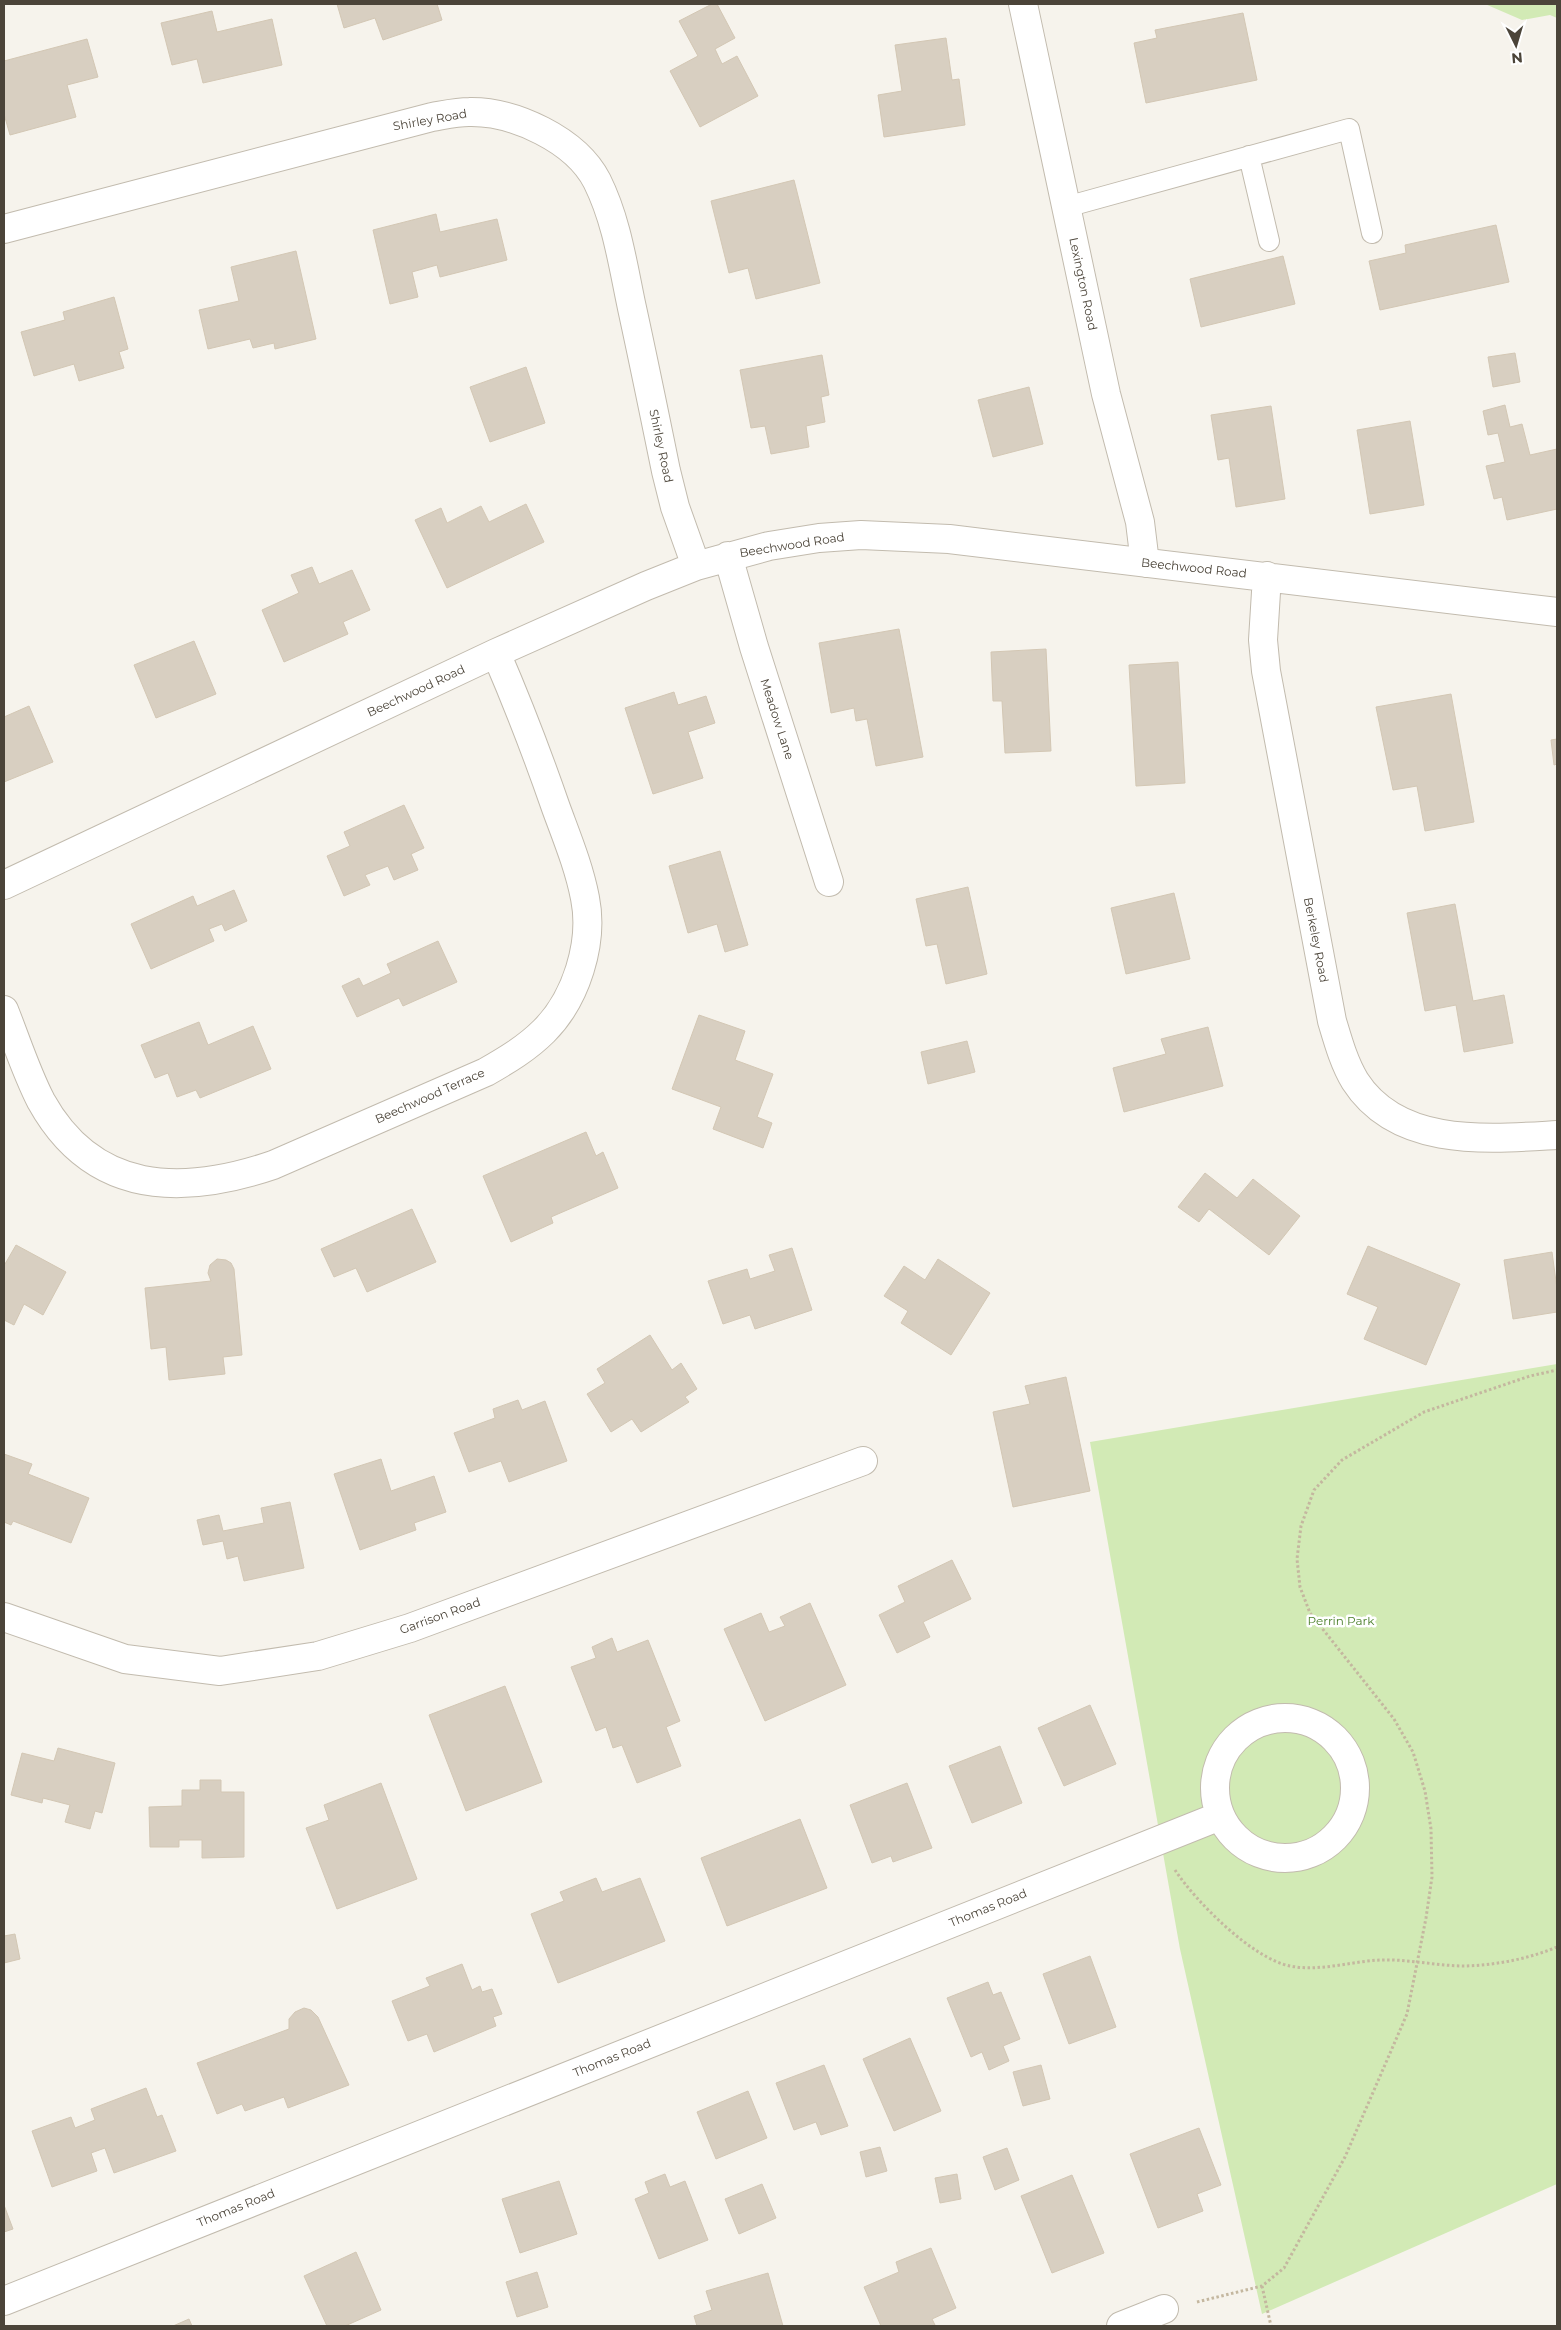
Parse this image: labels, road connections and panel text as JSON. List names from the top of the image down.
{
  "streets": {
    "street": [
      "Shirley Road",
      "Lexington Road",
      "Beechwood Road",
      "Meadow Lane",
      "Berkeley Road",
      "Beechwood Terrace",
      "Garrison Road",
      "Thomas Road"
    ]
  },
  "crossings": [
    ["Shirley Road", "Beechwood Road"],
    ["Lexington Road", "Beechwood Road"],
    ["Beechwood Road", "Meadow Lane"],
    ["Beechwood Road", "Berkeley Road"],
    ["Beechwood Road", "Beechwood Terrace"]
  ],
  "parks": ["Perrin Park"],
  "north": "bottom"
}
